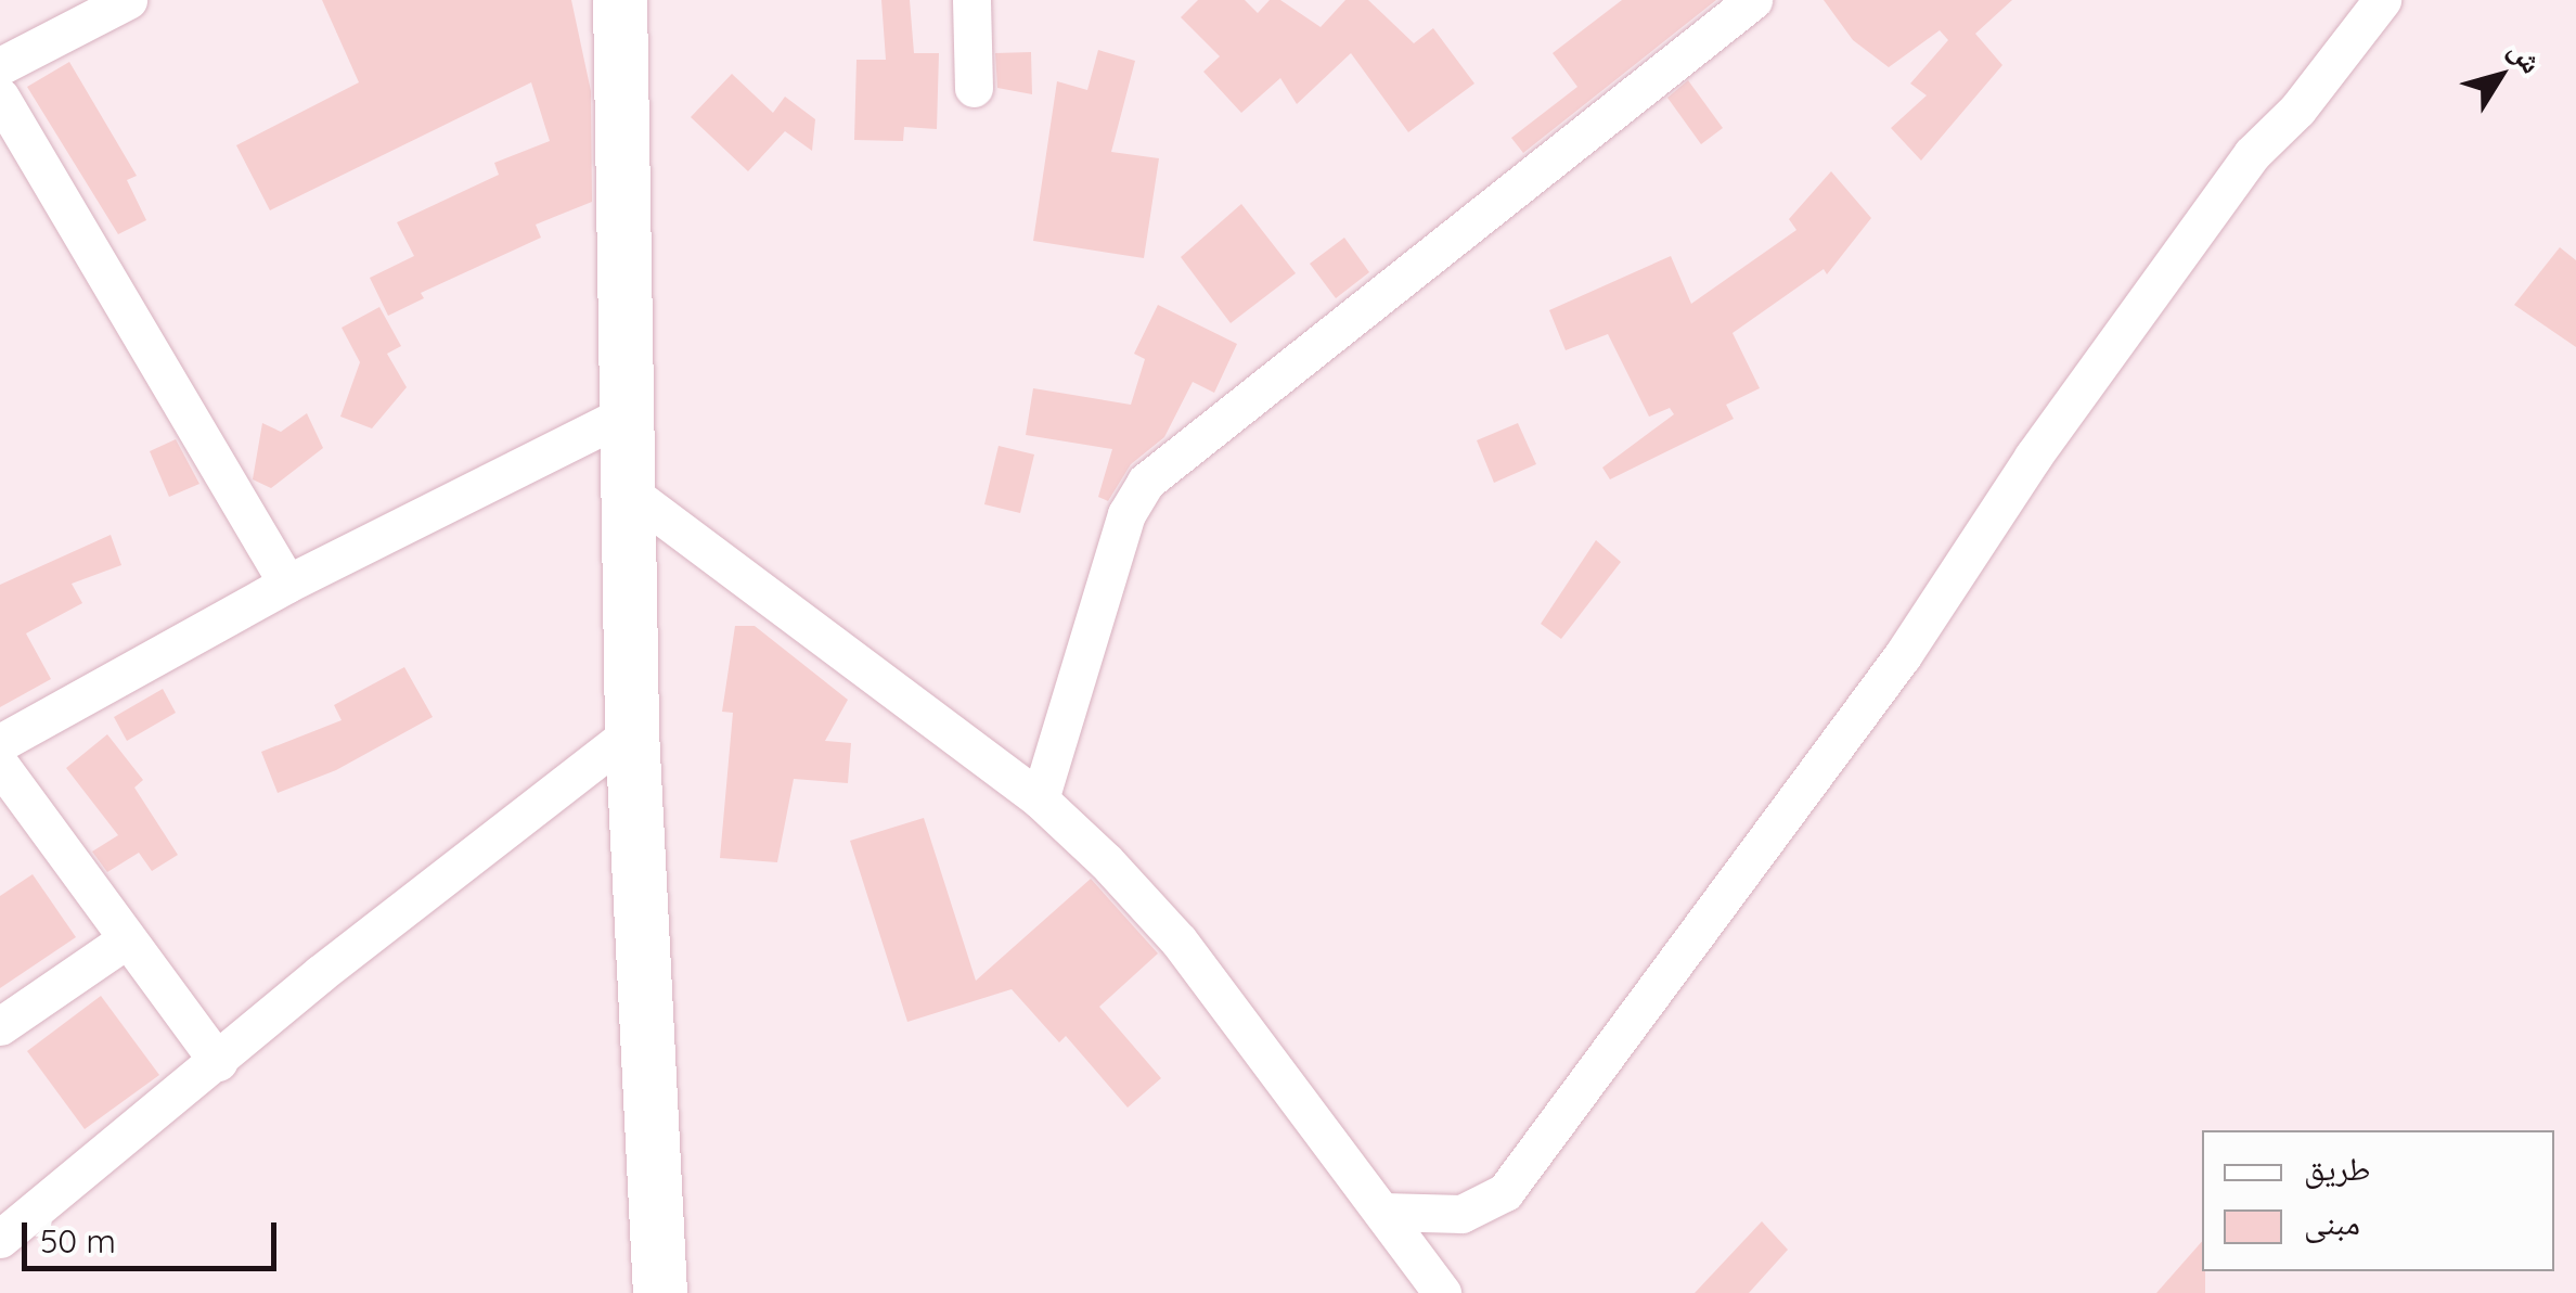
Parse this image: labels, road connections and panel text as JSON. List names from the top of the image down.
{
  "legend": ["طريق", "مبنى"],
  "scale_bar": "50 m",
  "north": "top right"
}
